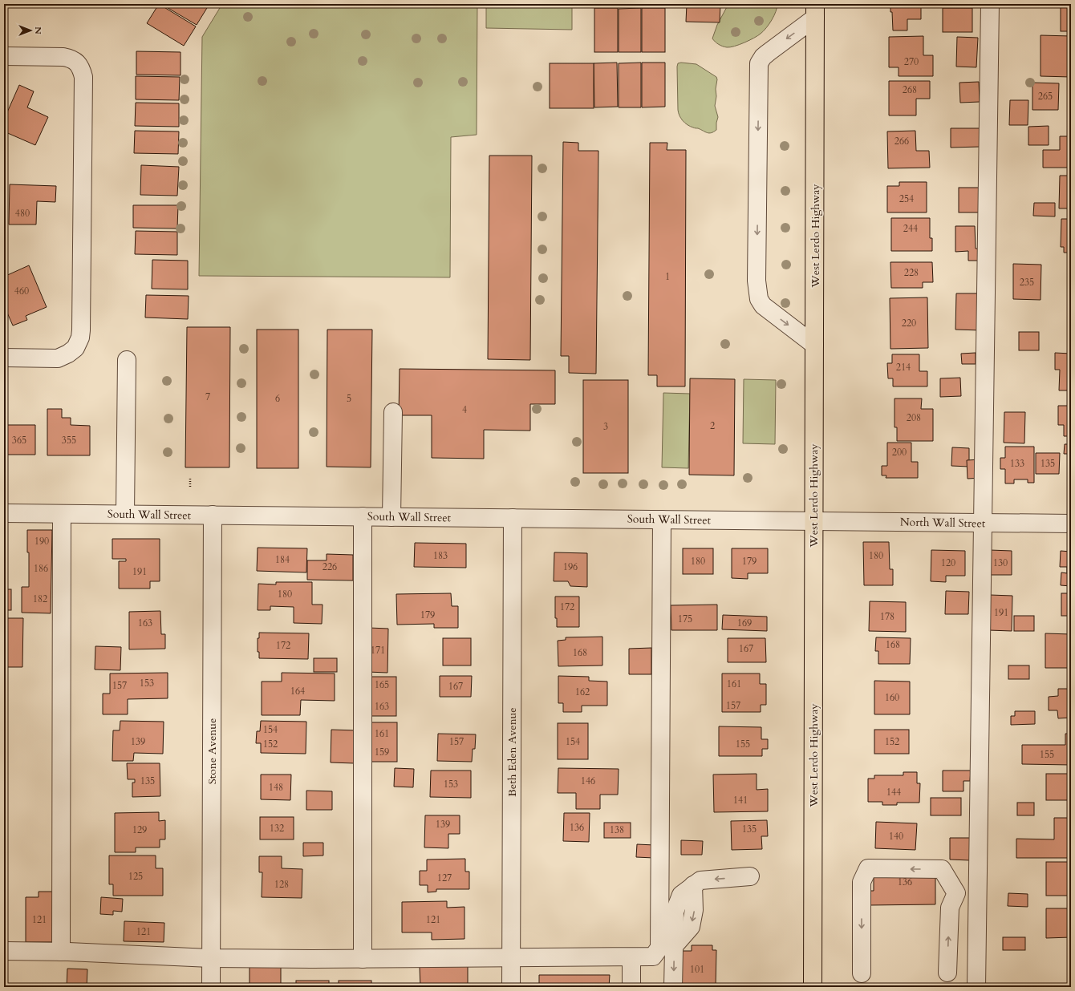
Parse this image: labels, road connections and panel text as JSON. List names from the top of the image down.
{
  "streets": {
    "main road": ["West Lerdo Highway"],
    "street": [
      "South Wall Street",
      "North Wall Street",
      "Stone Avenue",
      "Beth Eden Avenue"
    ]
  },
  "crossings": [
    ["West Lerdo Highway", "South Wall Street"],
    ["West Lerdo Highway", "North Wall Street"],
    ["South Wall Street", "North Wall Street"],
    ["South Wall Street", "Stone Avenue"],
    ["South Wall Street", "Beth Eden Avenue"]
  ],
  "house_numbers": [
    "270",
    "268",
    "265",
    "266",
    "254",
    "480",
    "244",
    "228",
    "1",
    "235",
    "460",
    "220",
    "214",
    "7",
    "6",
    "5",
    "4",
    "208",
    "2",
    "3",
    "365",
    "355",
    "200",
    "133",
    "135",
    "190",
    "183",
    "180",
    "184",
    "180",
    "179",
    "120",
    "130",
    "226",
    "196",
    "186",
    "191",
    "180",
    "182",
    "172",
    "191",
    "179",
    "178",
    "175",
    "163",
    "169",
    "168",
    "172",
    "167",
    "171",
    "168",
    "153",
    "161",
    "165",
    "157",
    "167",
    "164",
    "162",
    "160",
    "157",
    "163",
    "154",
    "161",
    "139",
    "157",
    "154",
    "152",
    "152",
    "155",
    "159",
    "155",
    "135",
    "146",
    "153",
    "148",
    "144",
    "141",
    "139",
    "136",
    "132",
    "135",
    "129",
    "138",
    "140",
    "125",
    "127",
    "136",
    "128",
    "121",
    "121",
    "121",
    "101"
  ],
  "north": "right"
}
